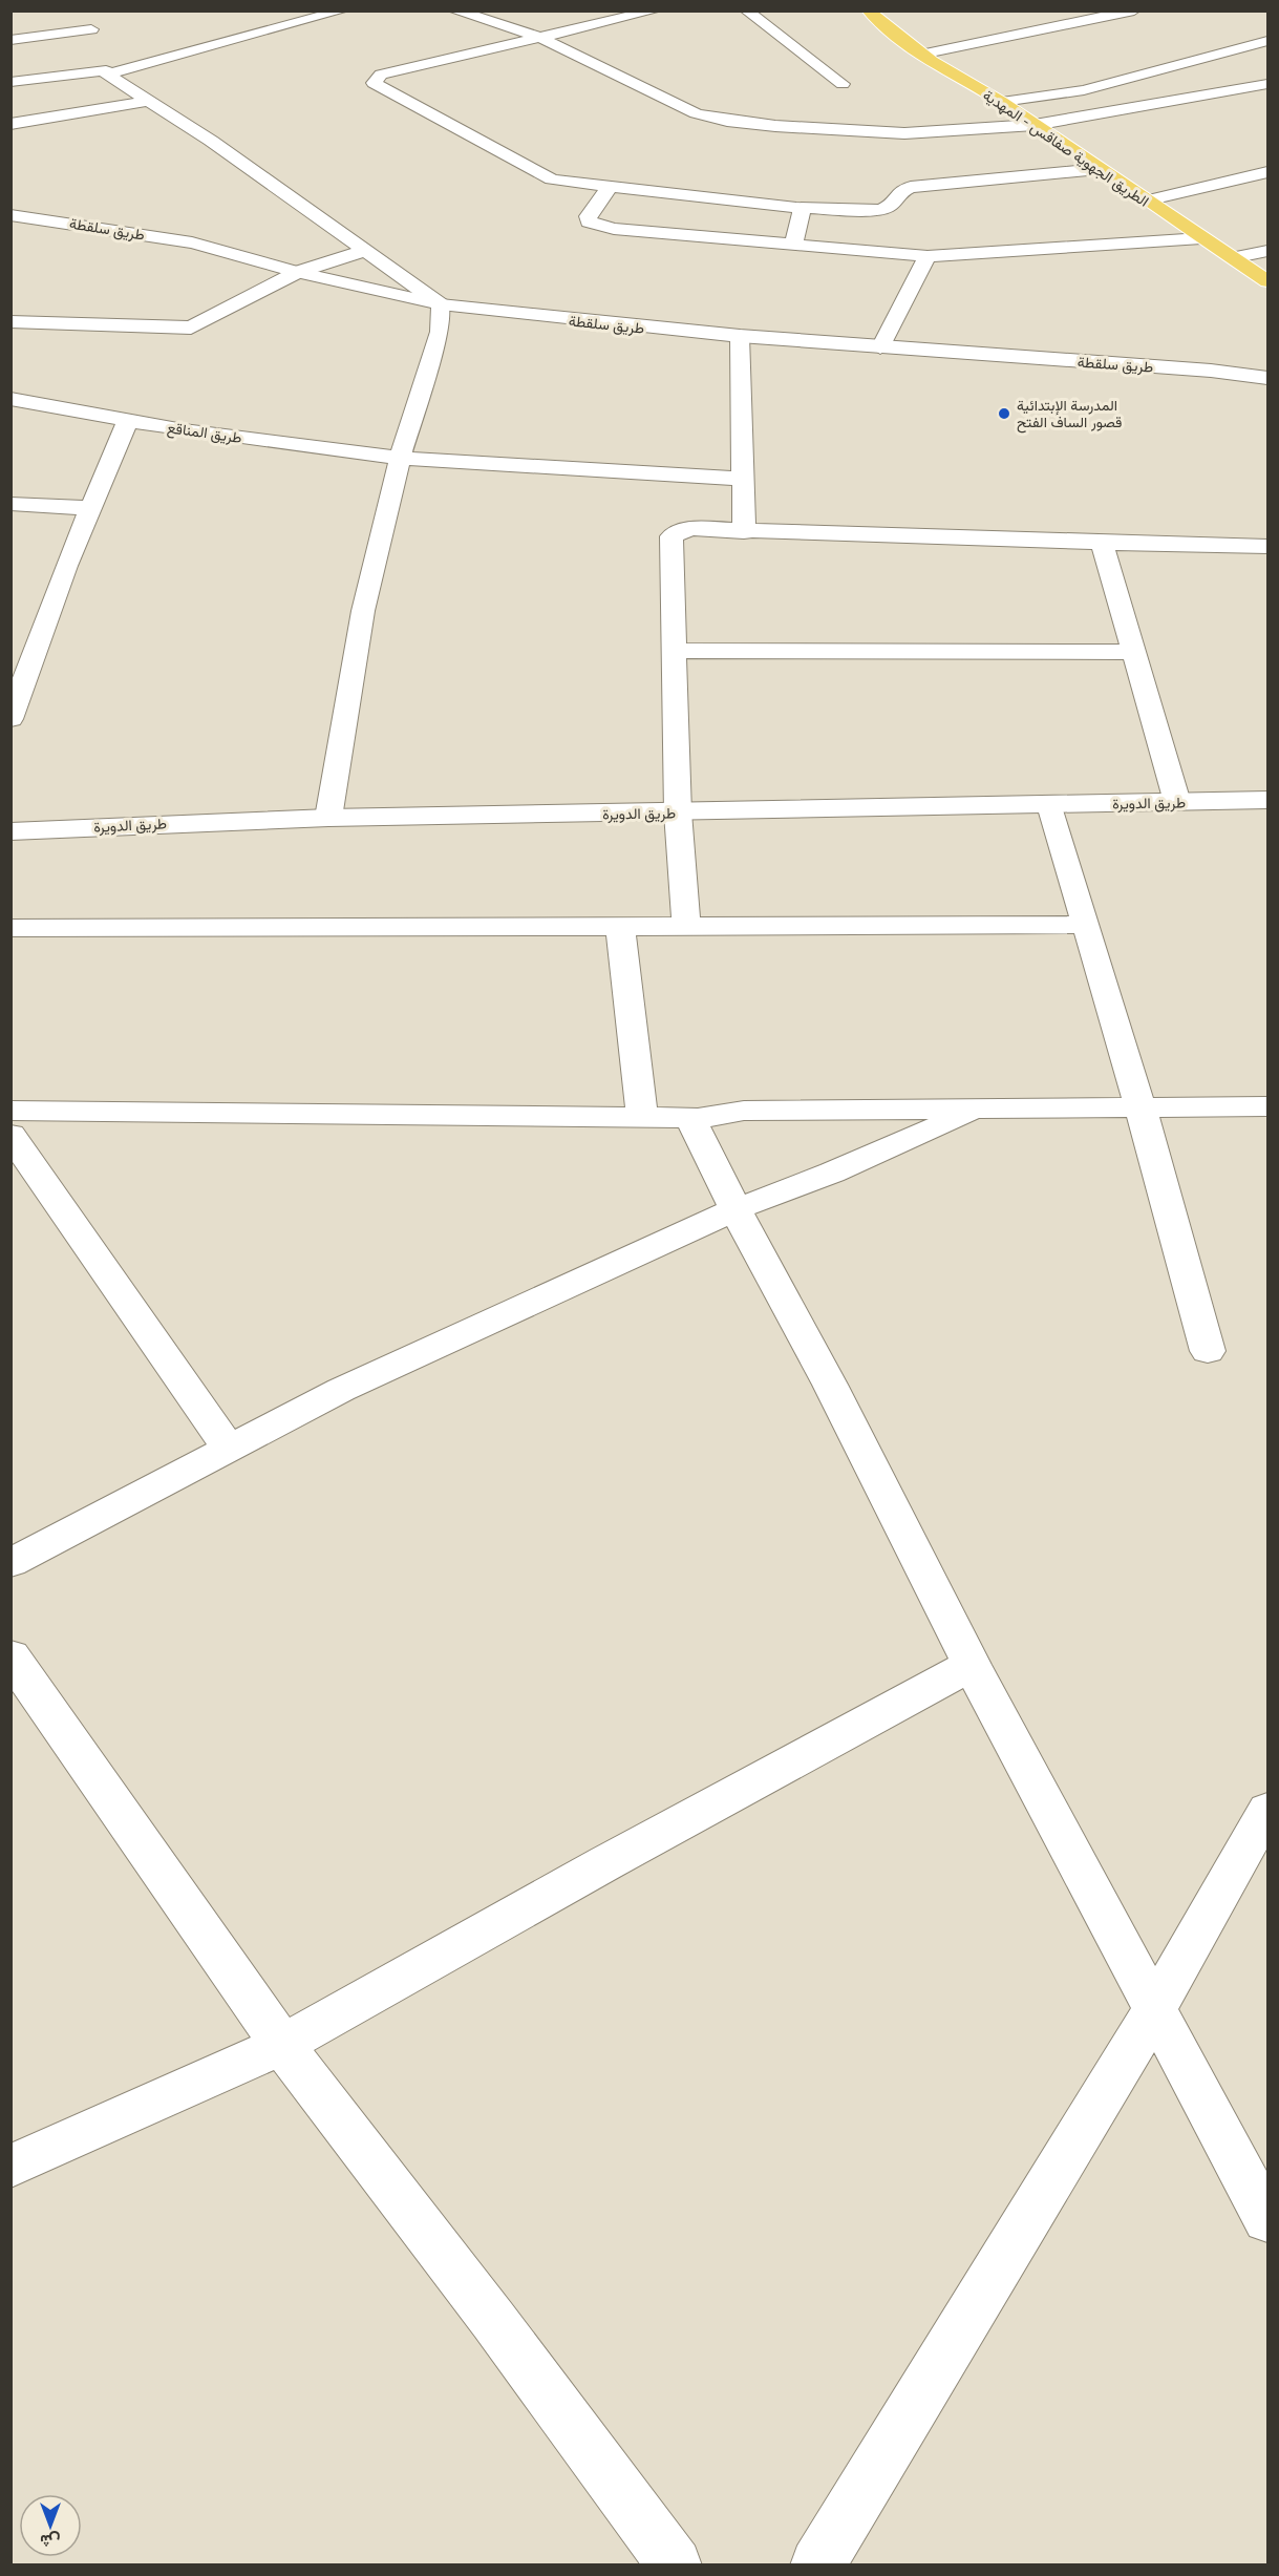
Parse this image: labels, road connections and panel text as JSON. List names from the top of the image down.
{
  "streets": {
    "main road": ["الطريق الجهوية صفاقس - المهدية"],
    "street": ["طريق سلقطة", "طريق المناقع", "طريق الدويرة"]
  },
  "places": ["المدرسة الإبتدائية قصور الساف الفتح"],
  "north": "bottom"
}
